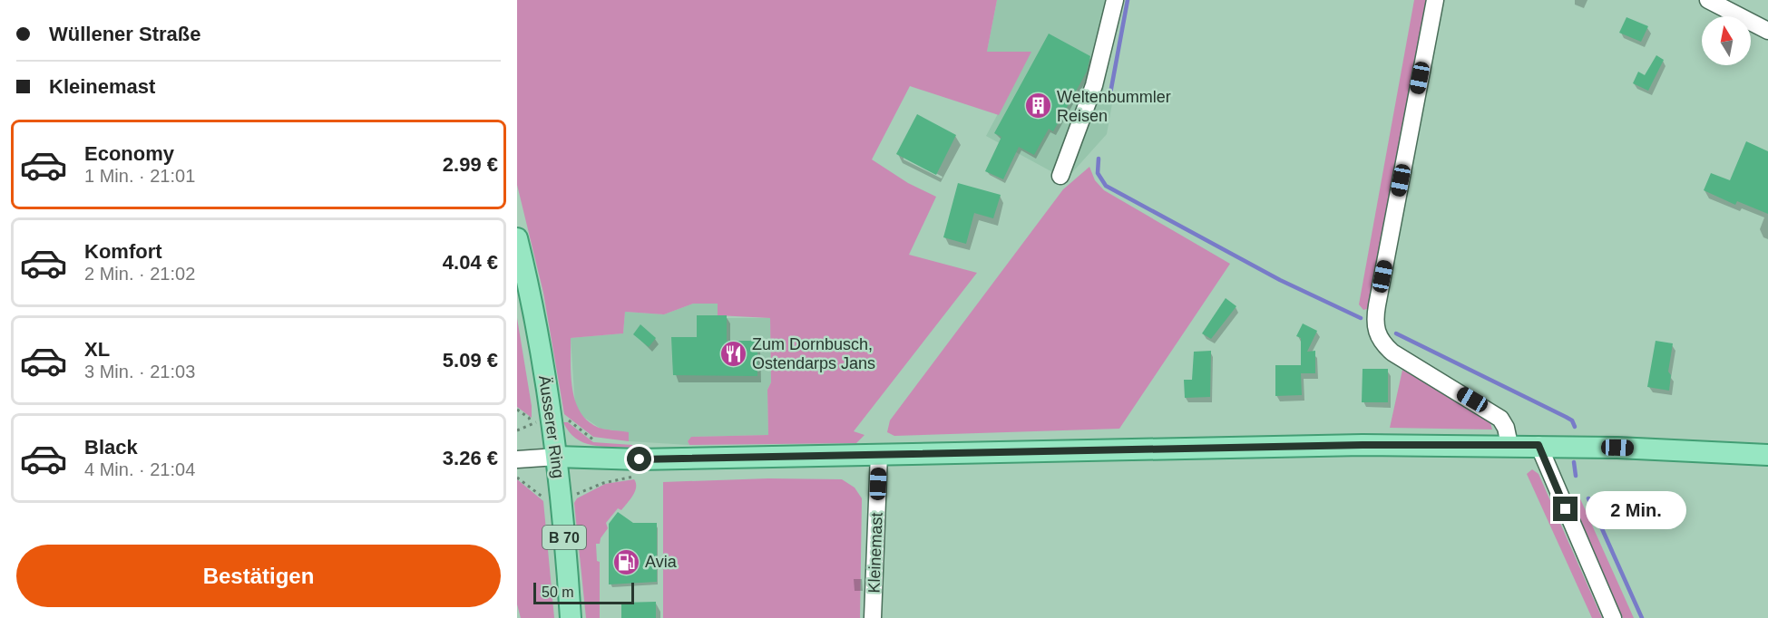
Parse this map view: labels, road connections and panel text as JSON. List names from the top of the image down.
{
  "streets": {
    "main road": ["Äusserer Ring", "B 70"],
    "street": ["Kleinemast"]
  },
  "places": {
    "building": ["Weltenbummler Reisen"],
    "restaurant": ["Zum Dornbusch, Ostendarps Jans"],
    "fuel station": ["Avia"]
  },
  "scale_bar": "50 m",
  "north": "top",
  "page": {
    "banner": ["Wüllener Straße", "Kleinemast"],
    "list": [
      {
        "name": "Economy",
        "note": "1 Min. · 21:01",
        "value": "2.99 €"
      },
      {
        "name": "Komfort",
        "note": "2 Min. · 21:02",
        "value": "4.04 €"
      },
      {
        "name": "XL",
        "note": "3 Min. · 21:03",
        "value": "5.09 €"
      },
      {
        "name": "Black",
        "note": "4 Min. · 21:04",
        "value": "3.26 €"
      }
    ],
    "bubble": "2 Min.",
    "buttons": "Bestätigen",
    "scale": "50 m"
  }
}
